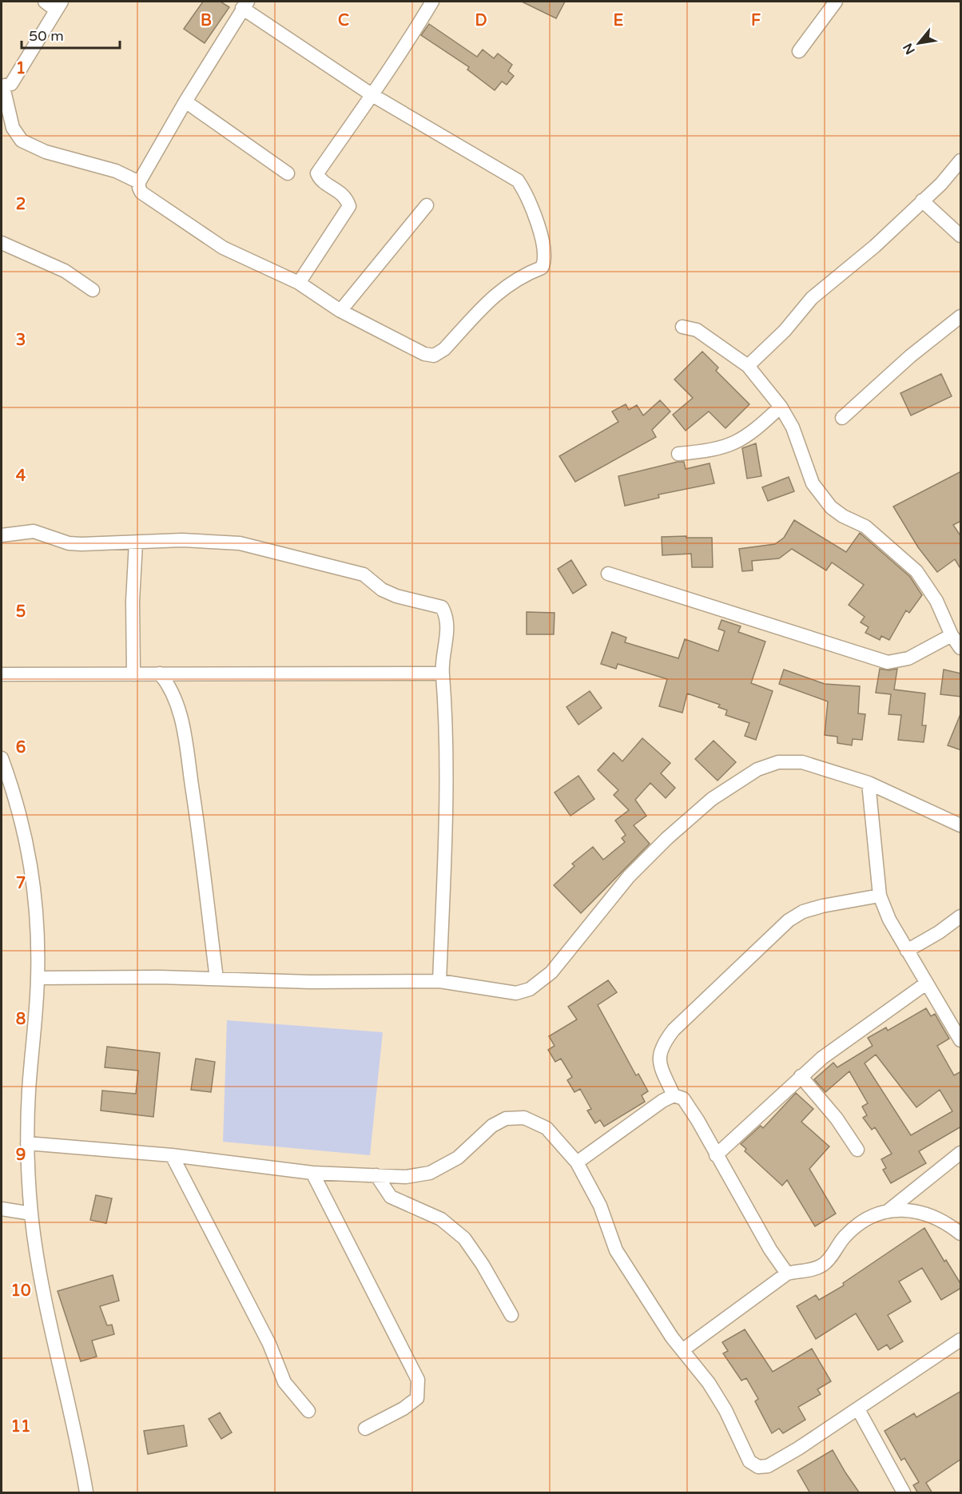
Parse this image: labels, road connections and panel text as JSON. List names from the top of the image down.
{
  "scale_bar": "50 m",
  "north": "bottom left",
  "grid": {
    "columns": [
      "B",
      "C",
      "D",
      "E",
      "F"
    ],
    "rows": [
      "1",
      "2",
      "3",
      "4",
      "5",
      "6",
      "7",
      "8",
      "9",
      "10",
      "11"
    ]
  }
}
